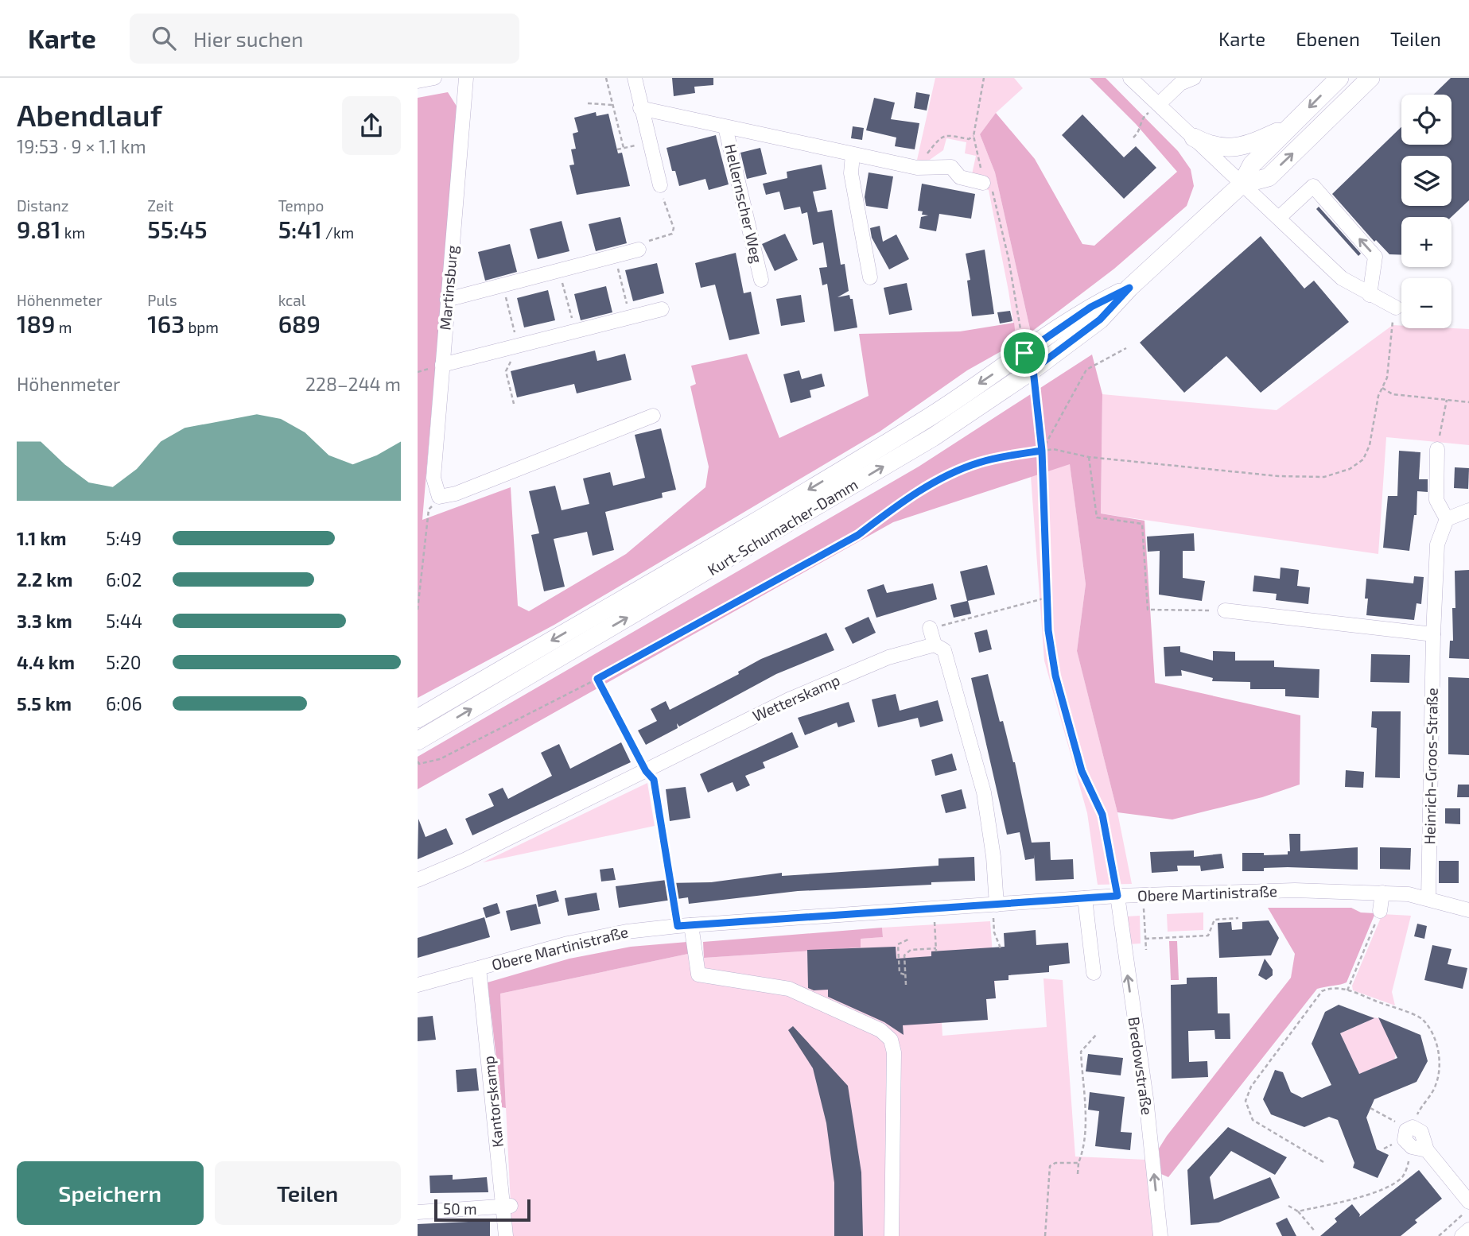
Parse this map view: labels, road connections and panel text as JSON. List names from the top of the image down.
{
  "streets": {
    "main road": ["Kurt-Schumacher-Damm"],
    "street": [
      "Hellernscher Weg",
      "Martinsburg",
      "Wetterskamp",
      "Heinrich-Groos-Straße",
      "Obere Martinistraße",
      "Bredowstraße",
      "Kantorskamp"
    ]
  },
  "crossings": [
    ["Heinrich-Groos-Straße", "Obere Martinistraße"],
    ["Obere Martinistraße", "Bredowstraße"],
    ["Obere Martinistraße", "Kantorskamp"]
  ],
  "one_way": ["Bredowstraße"],
  "scale_bar": "50 m",
  "page": {
    "header": "Karte",
    "search": "Hier suchen",
    "nav": ["Karte", "Ebenen", "Teilen"],
    "heading": ["Abendlauf", "19:53 · 9 × 1.1 km"],
    "map_buttons": ["+", "−"],
    "stats": [
      ["Distanz", "9.81 km"],
      ["Zeit", "55:45"],
      ["Tempo", "5:41 /km"],
      ["Höhenmeter", "189 m"],
      ["Puls", "163 bpm"],
      ["kcal", "689"]
    ],
    "chart": ["Höhenmeter", "228–244 m"],
    "list": [
      {
        "name": "1.1 km",
        "note": "5:49"
      },
      {
        "name": "2.2 km",
        "note": "6:02"
      },
      {
        "name": "3.3 km",
        "note": "5:44"
      },
      {
        "name": "4.4 km",
        "note": "5:20"
      },
      {
        "name": "5.5 km",
        "note": "6:06"
      }
    ],
    "buttons": ["Speichern", "Teilen"],
    "scale": "50 m"
  }
}
